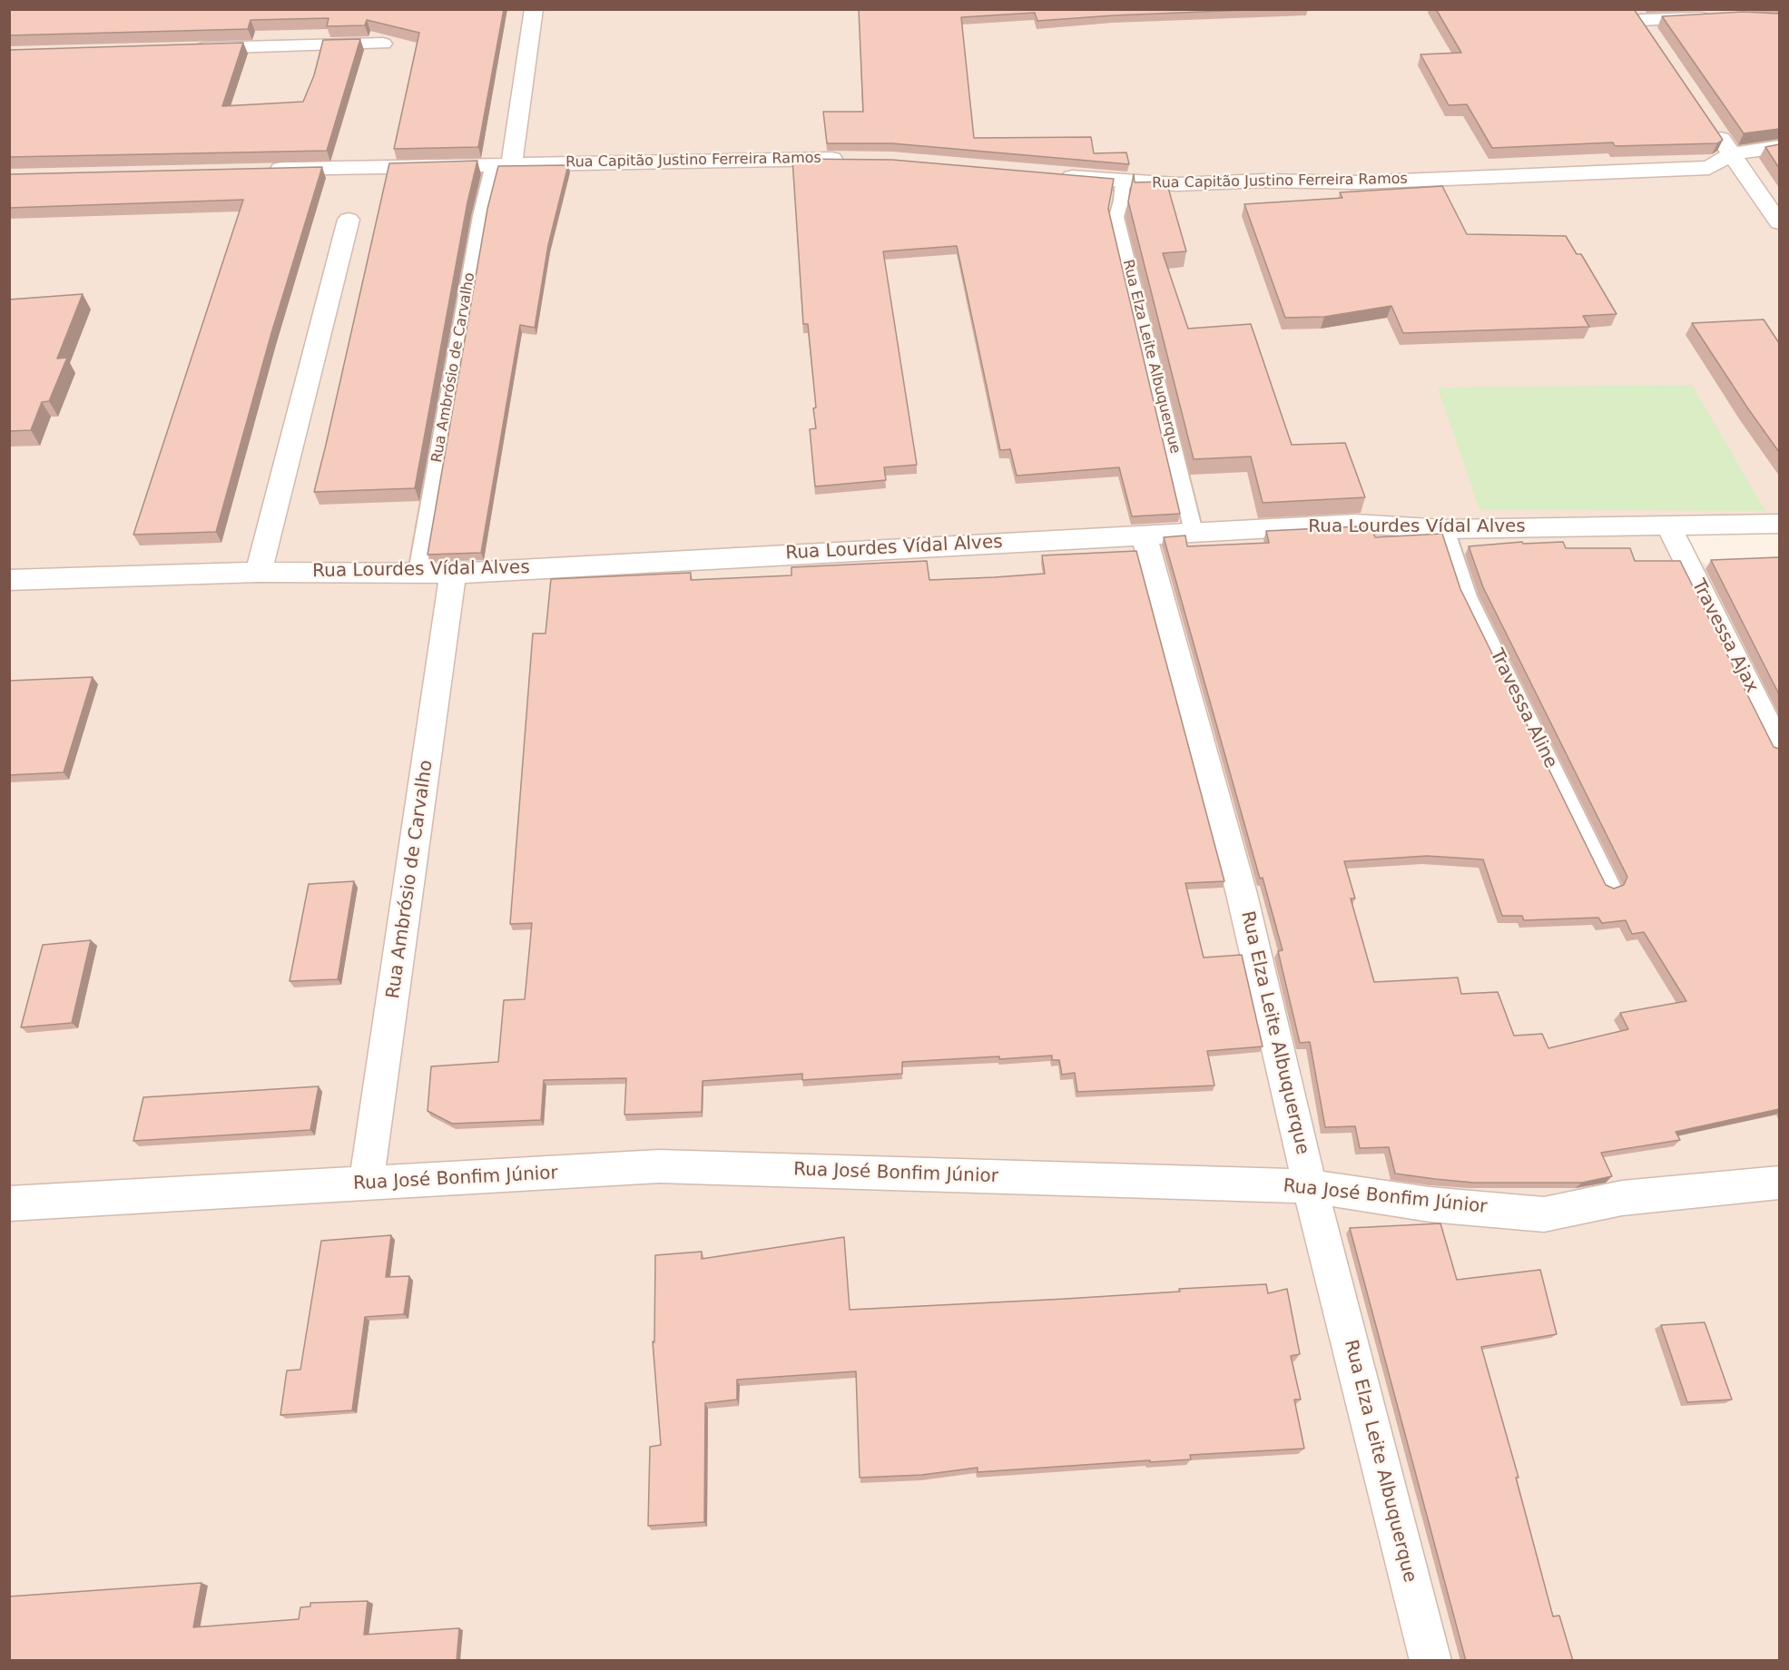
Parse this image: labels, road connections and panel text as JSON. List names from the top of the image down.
{
  "streets": {
    "street": [
      "Rua Capitão Justino Ferreira Ramos",
      "Rua Elza Leite Albuquerque",
      "Rua Ambrósio de Carvalho",
      "Rua Lourdes Vídal Alves",
      "Travessa Ajax",
      "Rua José Bonfim Júnior"
    ],
    "lane": ["Travessa Aline"]
  },
  "crossings": [
    ["Rua Capitão Justino Ferreira Ramos", "Rua Elza Leite Albuquerque"],
    ["Rua Capitão Justino Ferreira Ramos", "Rua Ambrósio de Carvalho"],
    ["Rua Elza Leite Albuquerque", "Rua Lourdes Vídal Alves"],
    ["Rua Elza Leite Albuquerque", "Rua José Bonfim Júnior"],
    ["Rua Ambrósio de Carvalho", "Rua Lourdes Vídal Alves"],
    ["Rua Ambrósio de Carvalho", "Rua José Bonfim Júnior"],
    ["Rua Lourdes Vídal Alves", "Travessa Ajax"],
    ["Rua Lourdes Vídal Alves", "Travessa Aline"]
  ]
}
